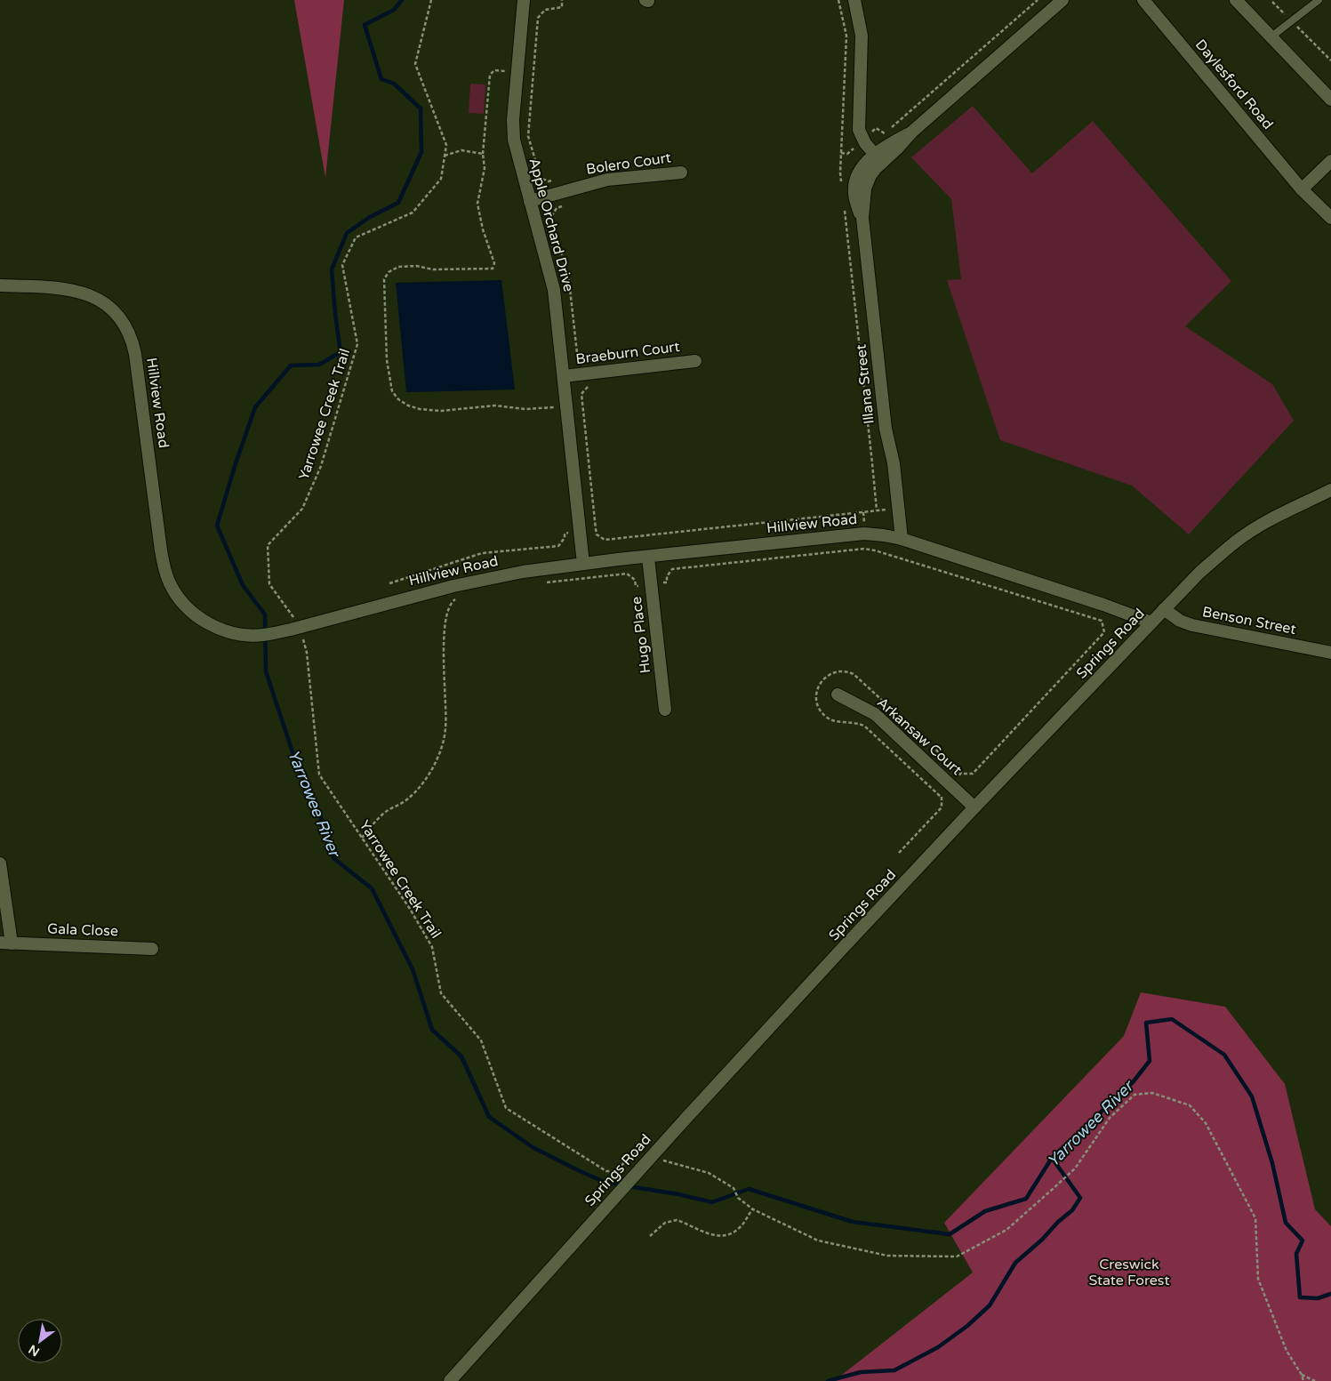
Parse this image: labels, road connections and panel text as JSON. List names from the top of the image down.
{
  "streets": {
    "street": [
      "Daylesford Road",
      "Bolero Court",
      "Apple Orchard Drive",
      "Braeburn Court",
      "Illana Street",
      "Hillview Road",
      "Benson Street",
      "Hugo Place",
      "Springs Road",
      "Arkansaw Court",
      "Gala Close"
    ],
    "path": ["Yarrowee Creek Trail"]
  },
  "crossings": [
    ["Bolero Court", "Apple Orchard Drive"],
    ["Apple Orchard Drive", "Braeburn Court"],
    ["Apple Orchard Drive", "Hillview Road"],
    ["Illana Street", "Hillview Road"],
    ["Hillview Road", "Yarrowee Creek Trail"],
    ["Hillview Road", "Hugo Place"],
    ["Hillview Road", "Springs Road"],
    ["Yarrowee Creek Trail", "Springs Road"],
    ["Benson Street", "Springs Road"],
    ["Springs Road", "Arkansaw Court"]
  ],
  "water": ["Yarrowee River"],
  "parks": ["Creswick State Forest"],
  "north": "bottom left"
}
